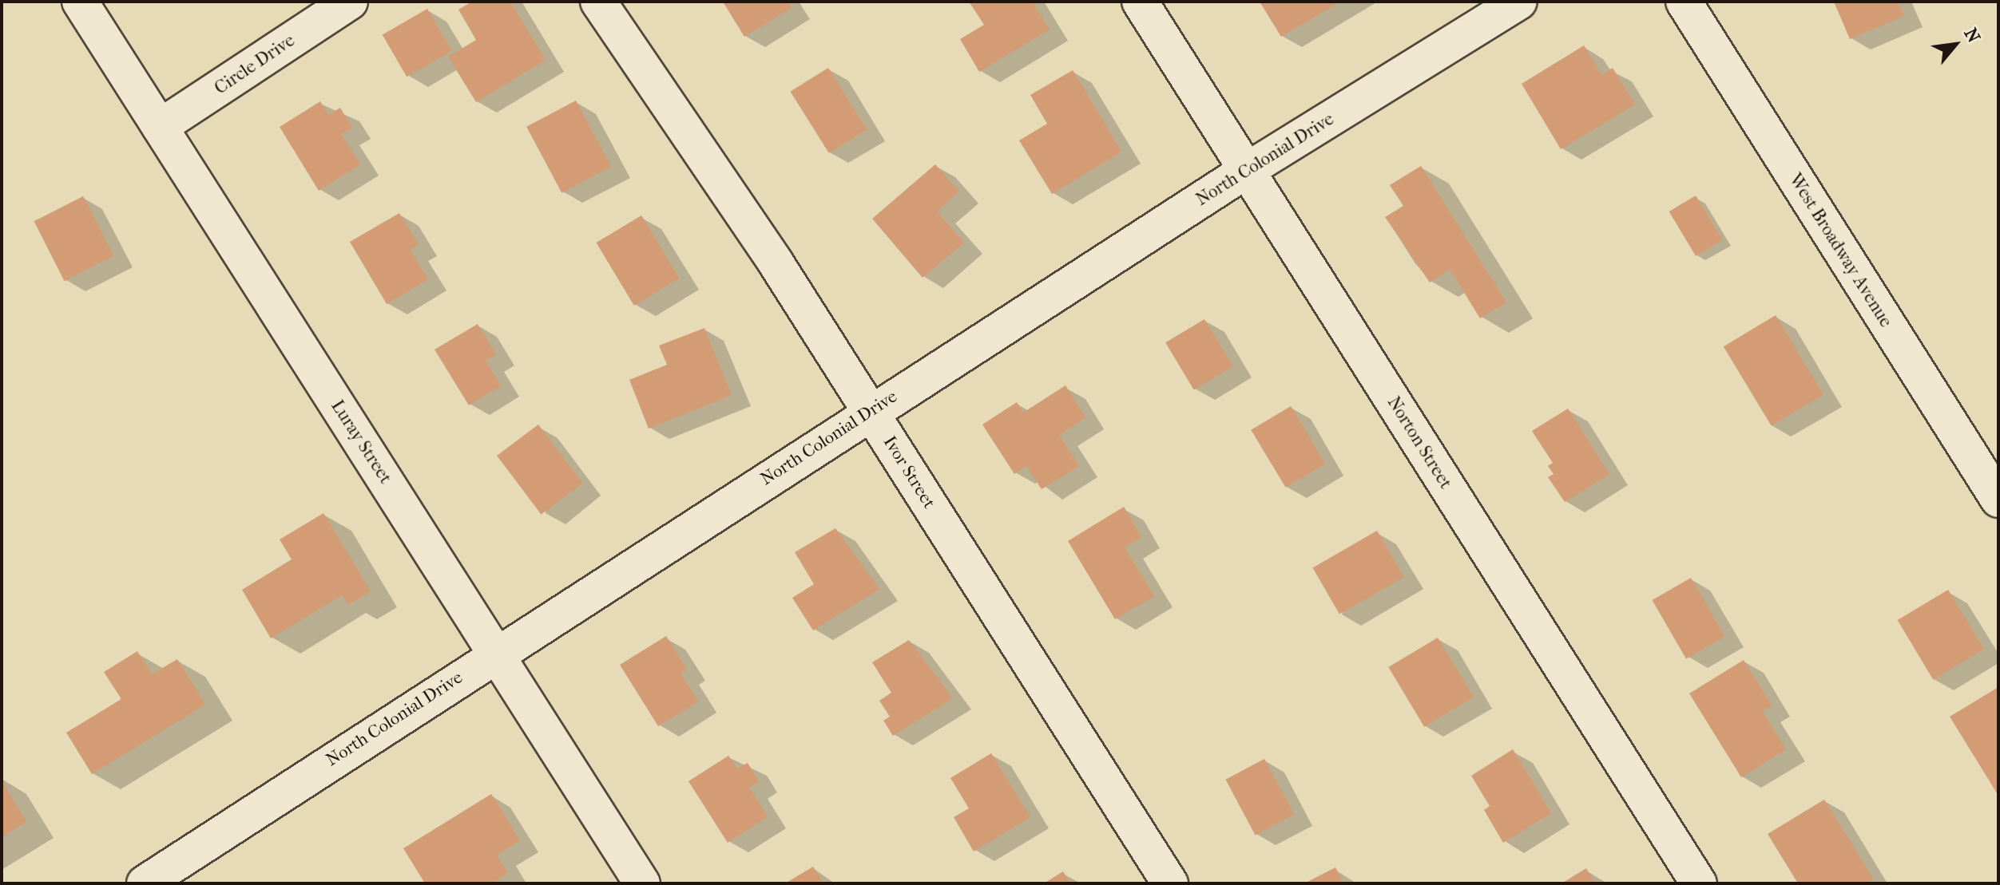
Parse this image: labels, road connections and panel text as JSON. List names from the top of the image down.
{
  "streets": {
    "street": [
      "Circle Drive",
      "North Colonial Drive",
      "West Broadway Avenue",
      "Luray Street",
      "Norton Street",
      "Ivor Street"
    ]
  },
  "crossings": [
    ["Circle Drive", "Luray Street"],
    ["North Colonial Drive", "Luray Street"],
    ["North Colonial Drive", "Norton Street"],
    ["North Colonial Drive", "Ivor Street"]
  ],
  "north": "top right"
}
